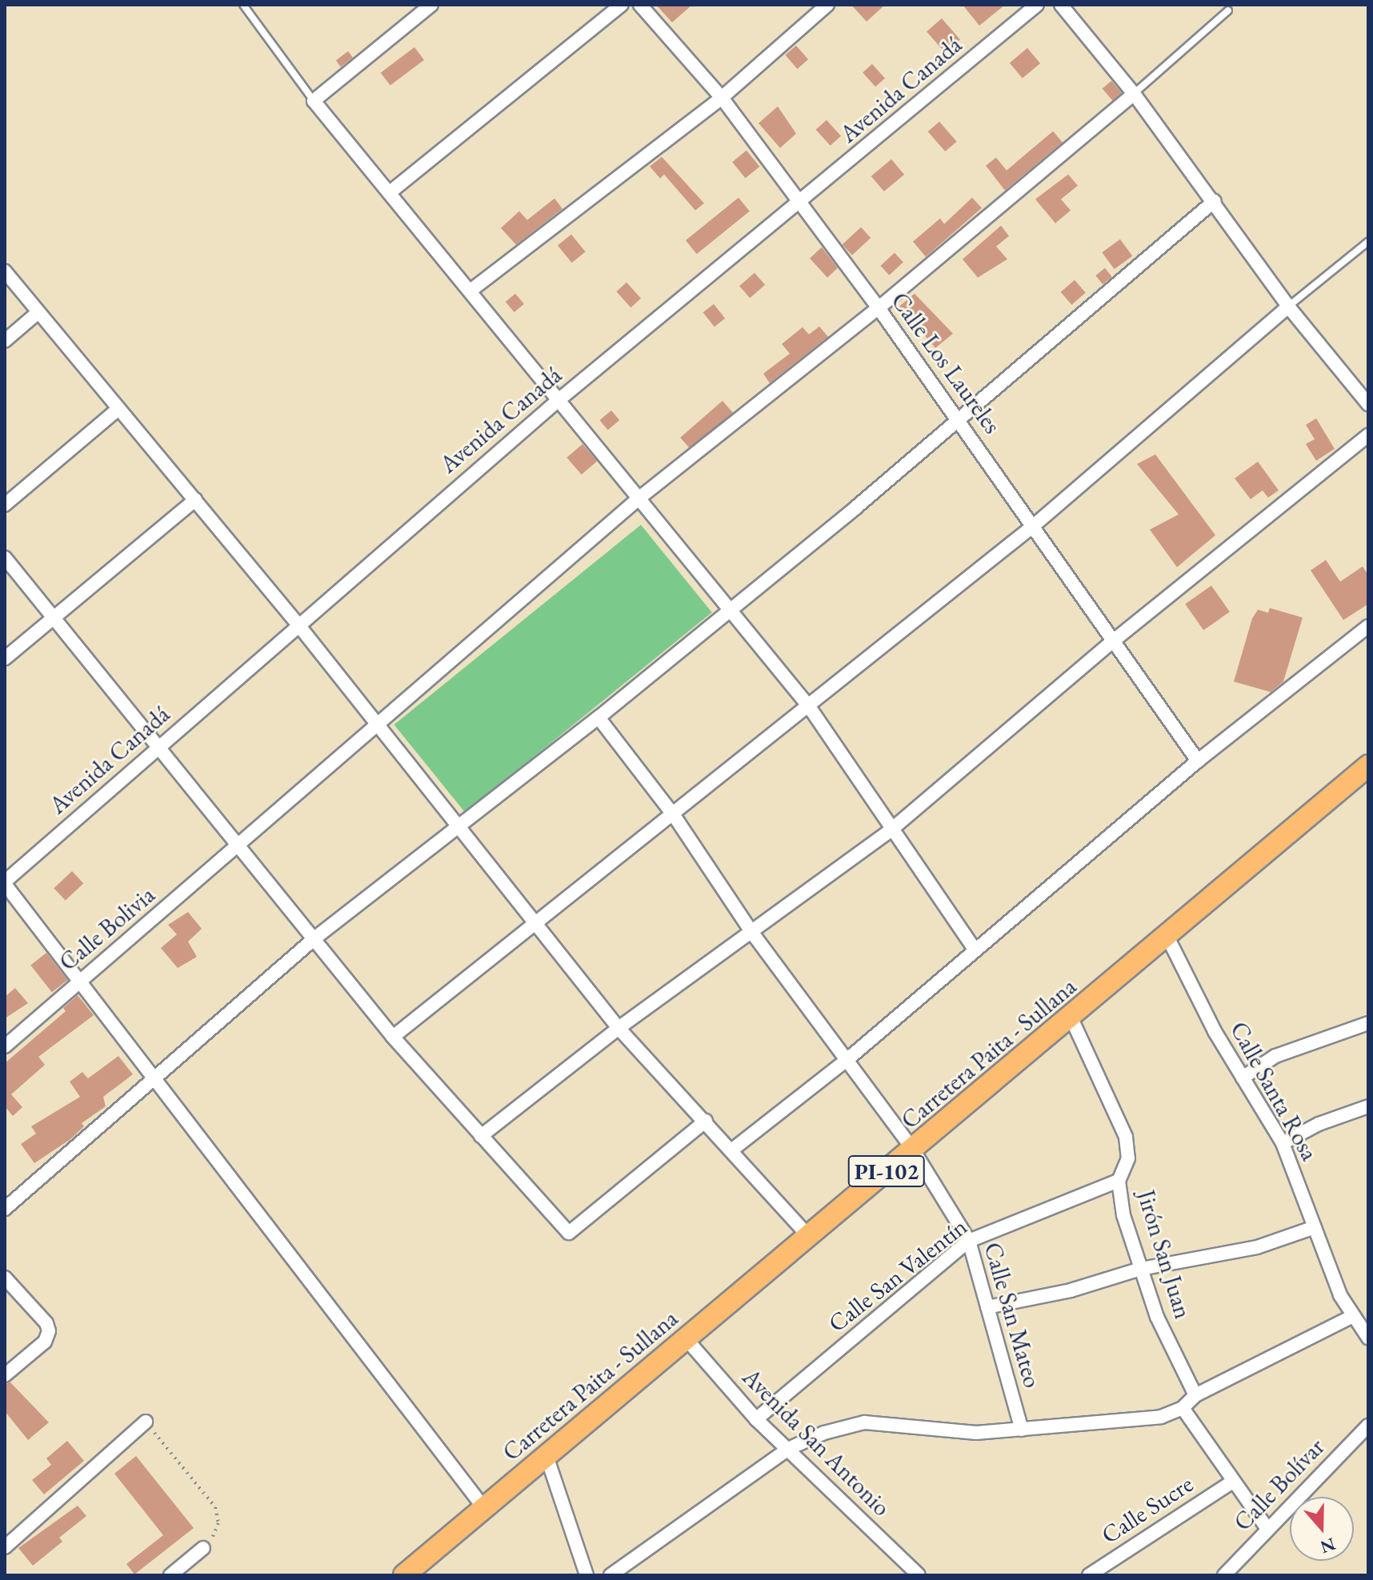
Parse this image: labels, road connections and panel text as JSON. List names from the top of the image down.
{
  "streets": {
    "main road": ["Carretera Paita - Sullana", "PI-102"],
    "street": [
      "Avenida Canadá",
      "Calle Los Laureles",
      "Calle Bolivia",
      "Calle Santa Rosa",
      "Jirón San Juan",
      "Calle San Valentín",
      "Calle San Mateo",
      "Avenida San Antonio",
      "Calle Bolívar",
      "Calle Sucre"
    ]
  },
  "crossings": [
    ["Avenida Canadá", "Calle Los Laureles"],
    ["Calle Los Laureles", "Calle Bolivia"],
    ["Carretera Paita - Sullana", "Calle Santa Rosa"],
    ["Carretera Paita - Sullana", "Jirón San Juan"],
    ["Carretera Paita - Sullana", "Calle San Mateo"],
    ["Carretera Paita - Sullana", "Avenida San Antonio"],
    ["Jirón San Juan", "Calle San Valentín"],
    ["Calle San Valentín", "Calle San Mateo"],
    ["Calle San Valentín", "Avenida San Antonio"]
  ],
  "north": "bottom"
}
